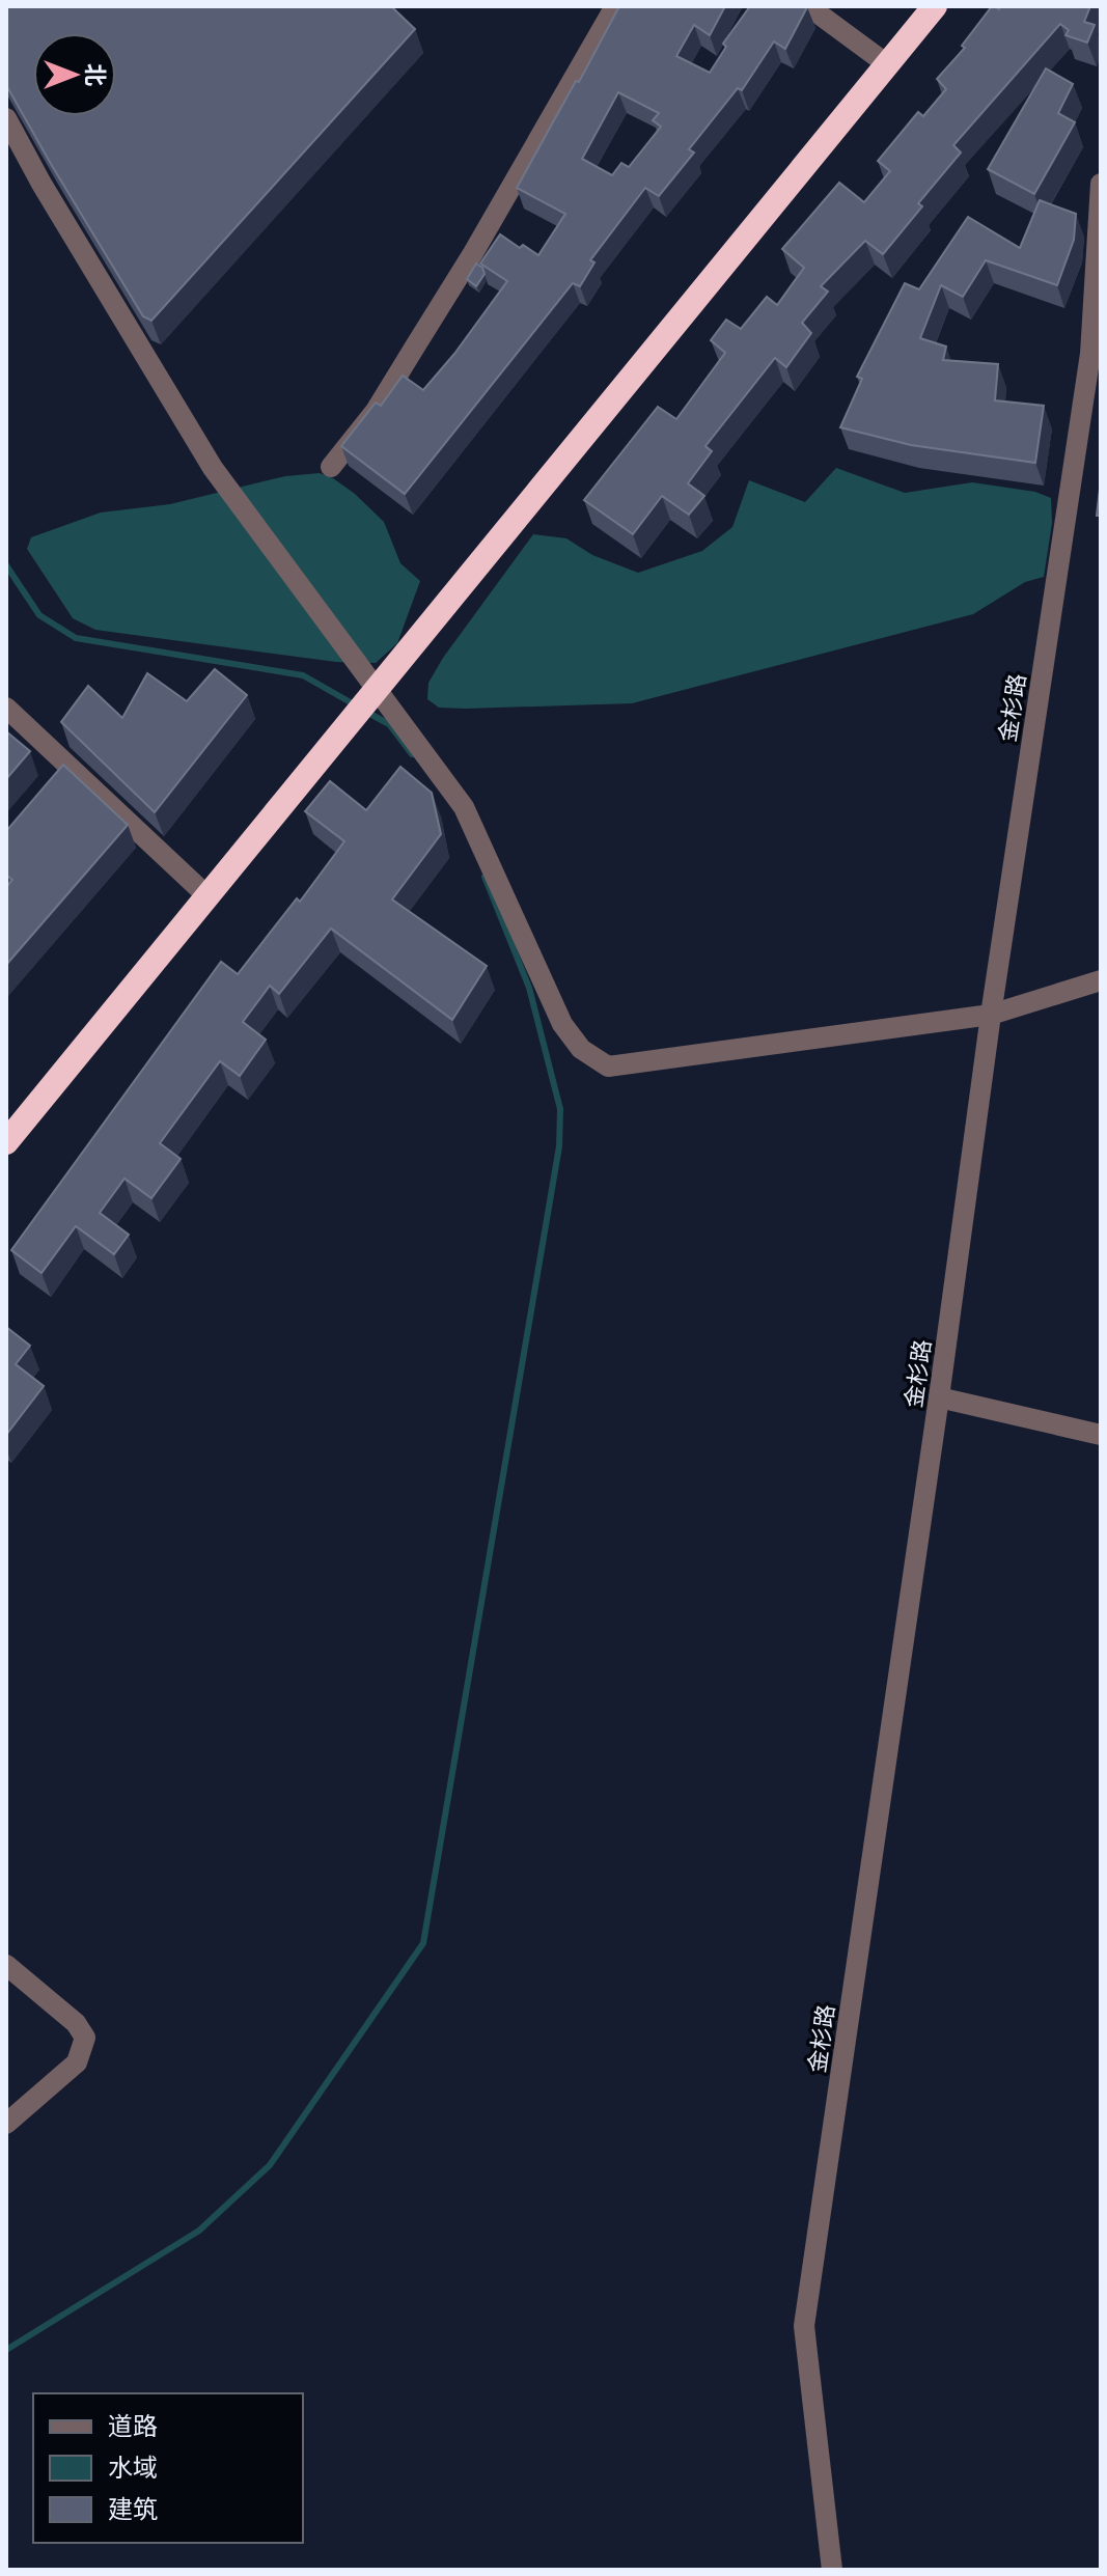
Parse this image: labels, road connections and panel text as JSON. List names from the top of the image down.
{
  "streets": {
    "street": ["金杉路"]
  },
  "legend": ["道路", "水域", "建筑"],
  "north": "right"
}
